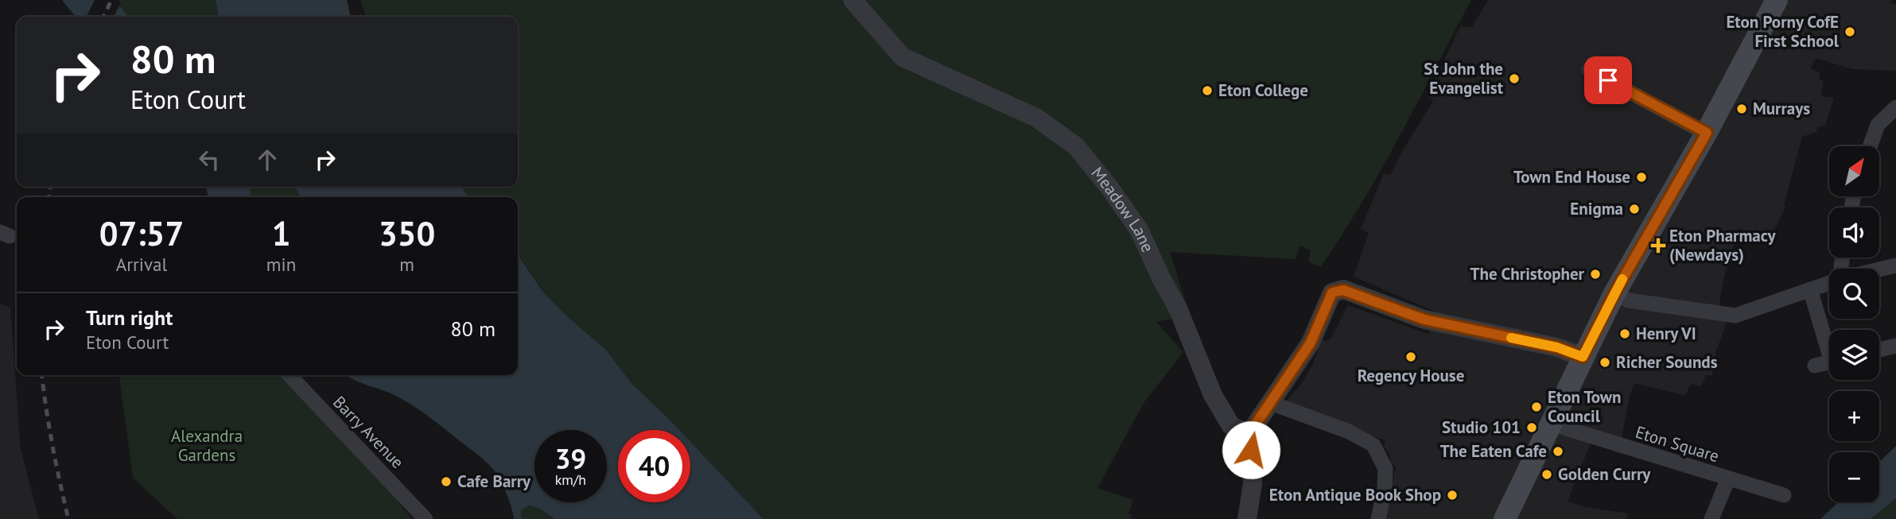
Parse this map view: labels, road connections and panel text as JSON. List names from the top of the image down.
{
  "streets": {
    "street": ["Meadow Lane", "Barry Avenue", "Eton Square"]
  },
  "parks": ["Alexandra Gardens"],
  "places": {
    "other": [
      "Eton Porny CofE First School",
      "St John the Evangelist",
      "Eton College",
      "Murrays",
      "Town End House",
      "Enigma",
      "The Christopher",
      "Henry VI",
      "Regency House",
      "Richer Sounds",
      "Eton Town Council",
      "Studio 101",
      "The Eaten Cafe",
      "Golden Curry",
      "Cafe Barry",
      "Eton Antique Book Shop"
    ],
    "health": ["Eton Pharmacy (Newdays)"]
  },
  "north": "top right",
  "page": {
    "turn": ["80 m", "Eton Court"],
    "map_buttons": ["+", "−"],
    "eta": [
      "07:57",
      "Arrival",
      "1",
      "min",
      "350",
      "m"
    ],
    "list": [
      {
        "name": "Turn right",
        "note": "Eton Court",
        "value": "80 m"
      }
    ],
    "speed": "39 km/h",
    "limit": "40"
  }
}
